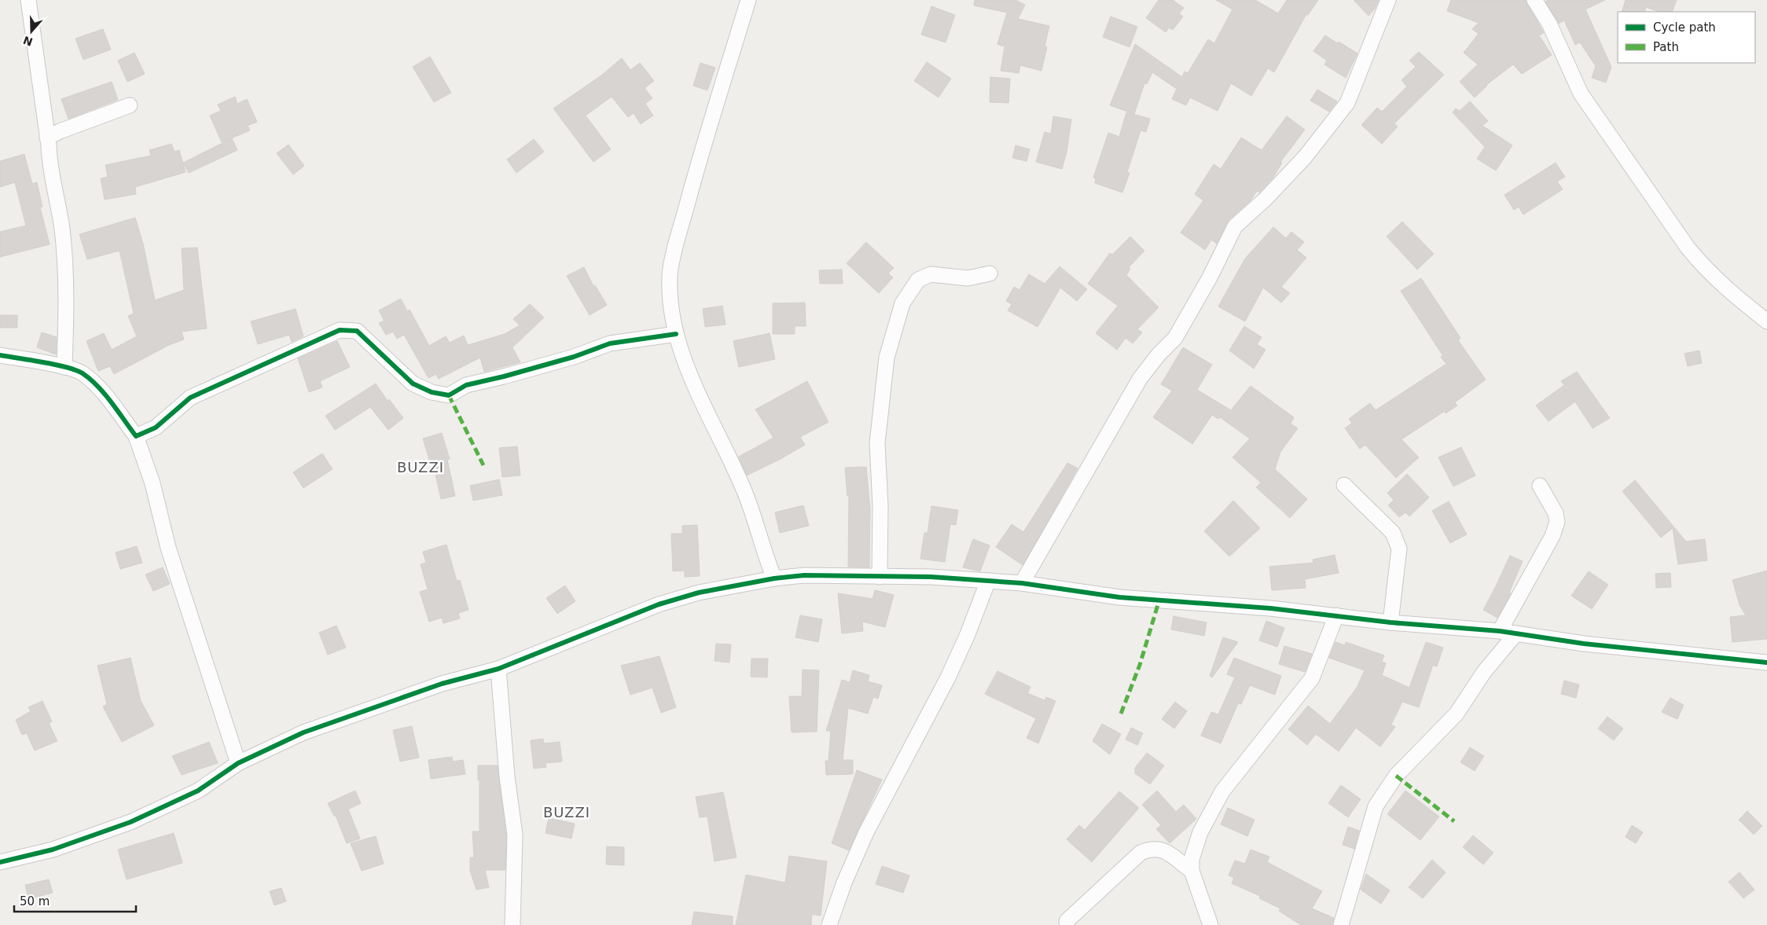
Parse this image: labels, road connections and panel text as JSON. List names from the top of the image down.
{
  "districts": ["BUZZI", "BUZZI"],
  "legend": ["Cycle path", "Path"],
  "scale_bar": "50 m",
  "north": "bottom"
}
